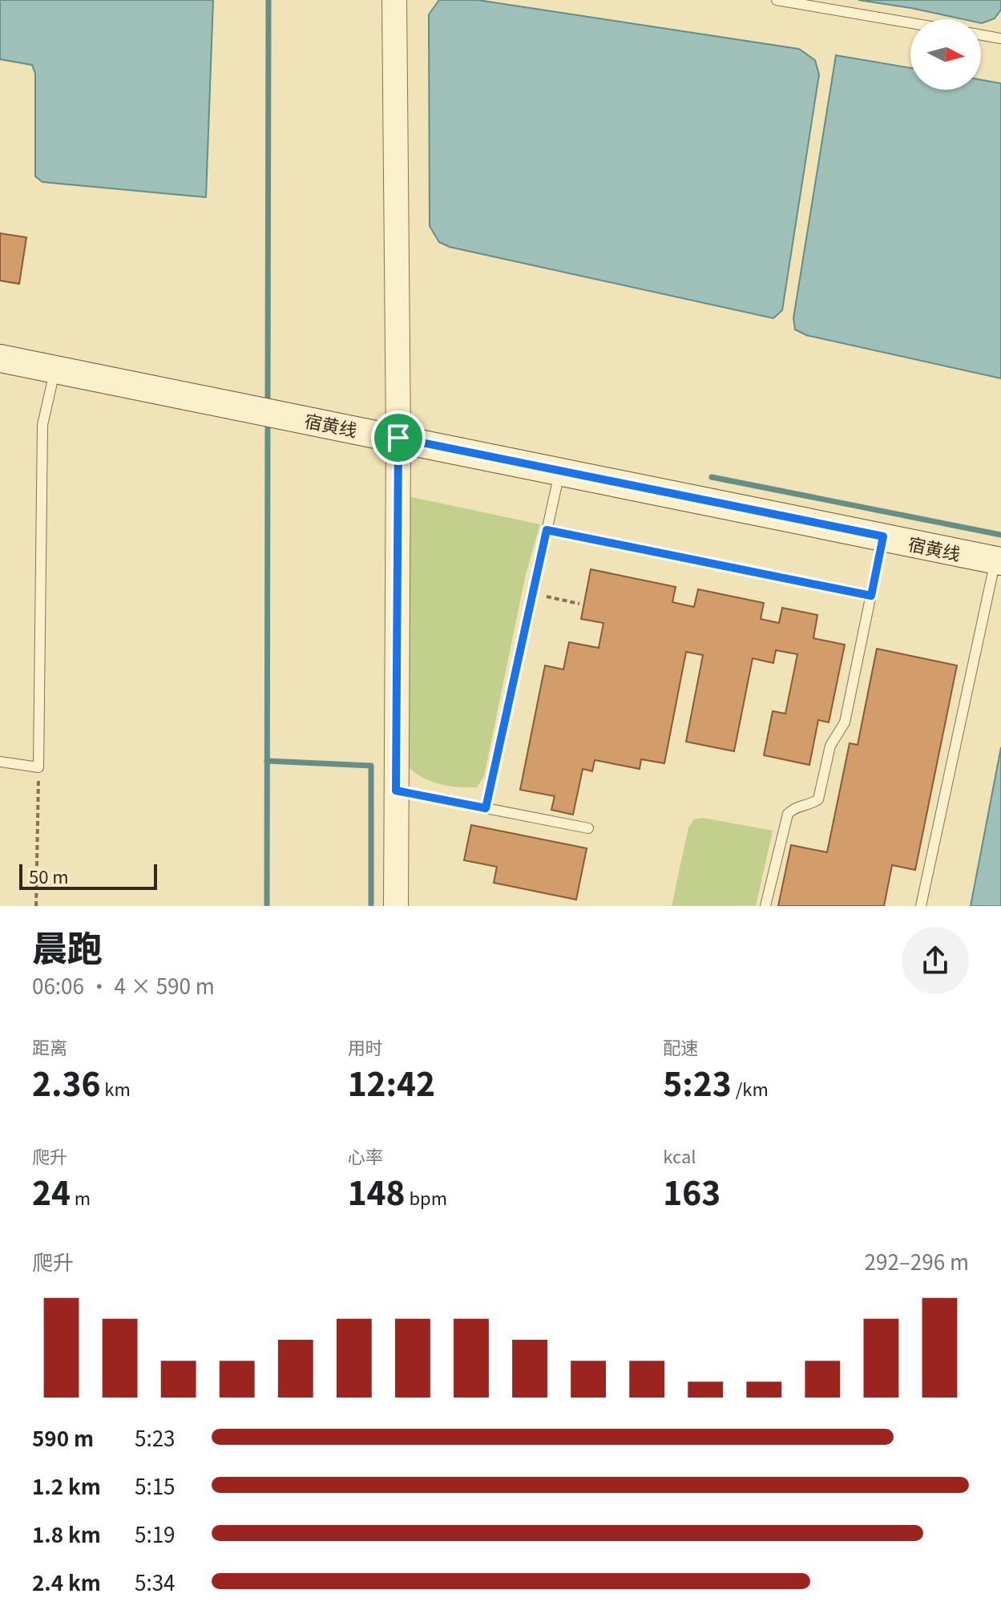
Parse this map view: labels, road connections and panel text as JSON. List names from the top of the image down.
{
  "streets": {
    "main road": ["宿黄线"]
  },
  "scale_bar": "50 m",
  "north": "right",
  "page": {
    "scale": "50 m",
    "heading": ["晨跑", "06:06 · 4 × 590 m"],
    "stats": [
      ["距离", "2.36 km"],
      ["用时", "12:42"],
      ["配速", "5:23 /km"],
      ["爬升", "24 m"],
      ["心率", "148 bpm"],
      ["kcal", "163"]
    ],
    "chart": ["爬升", "292–296 m"],
    "list": [
      {
        "name": "590 m",
        "note": "5:23"
      },
      {
        "name": "1.2 km",
        "note": "5:15"
      },
      {
        "name": "1.8 km",
        "note": "5:19"
      },
      {
        "name": "2.4 km",
        "note": "5:34"
      }
    ]
  }
}
